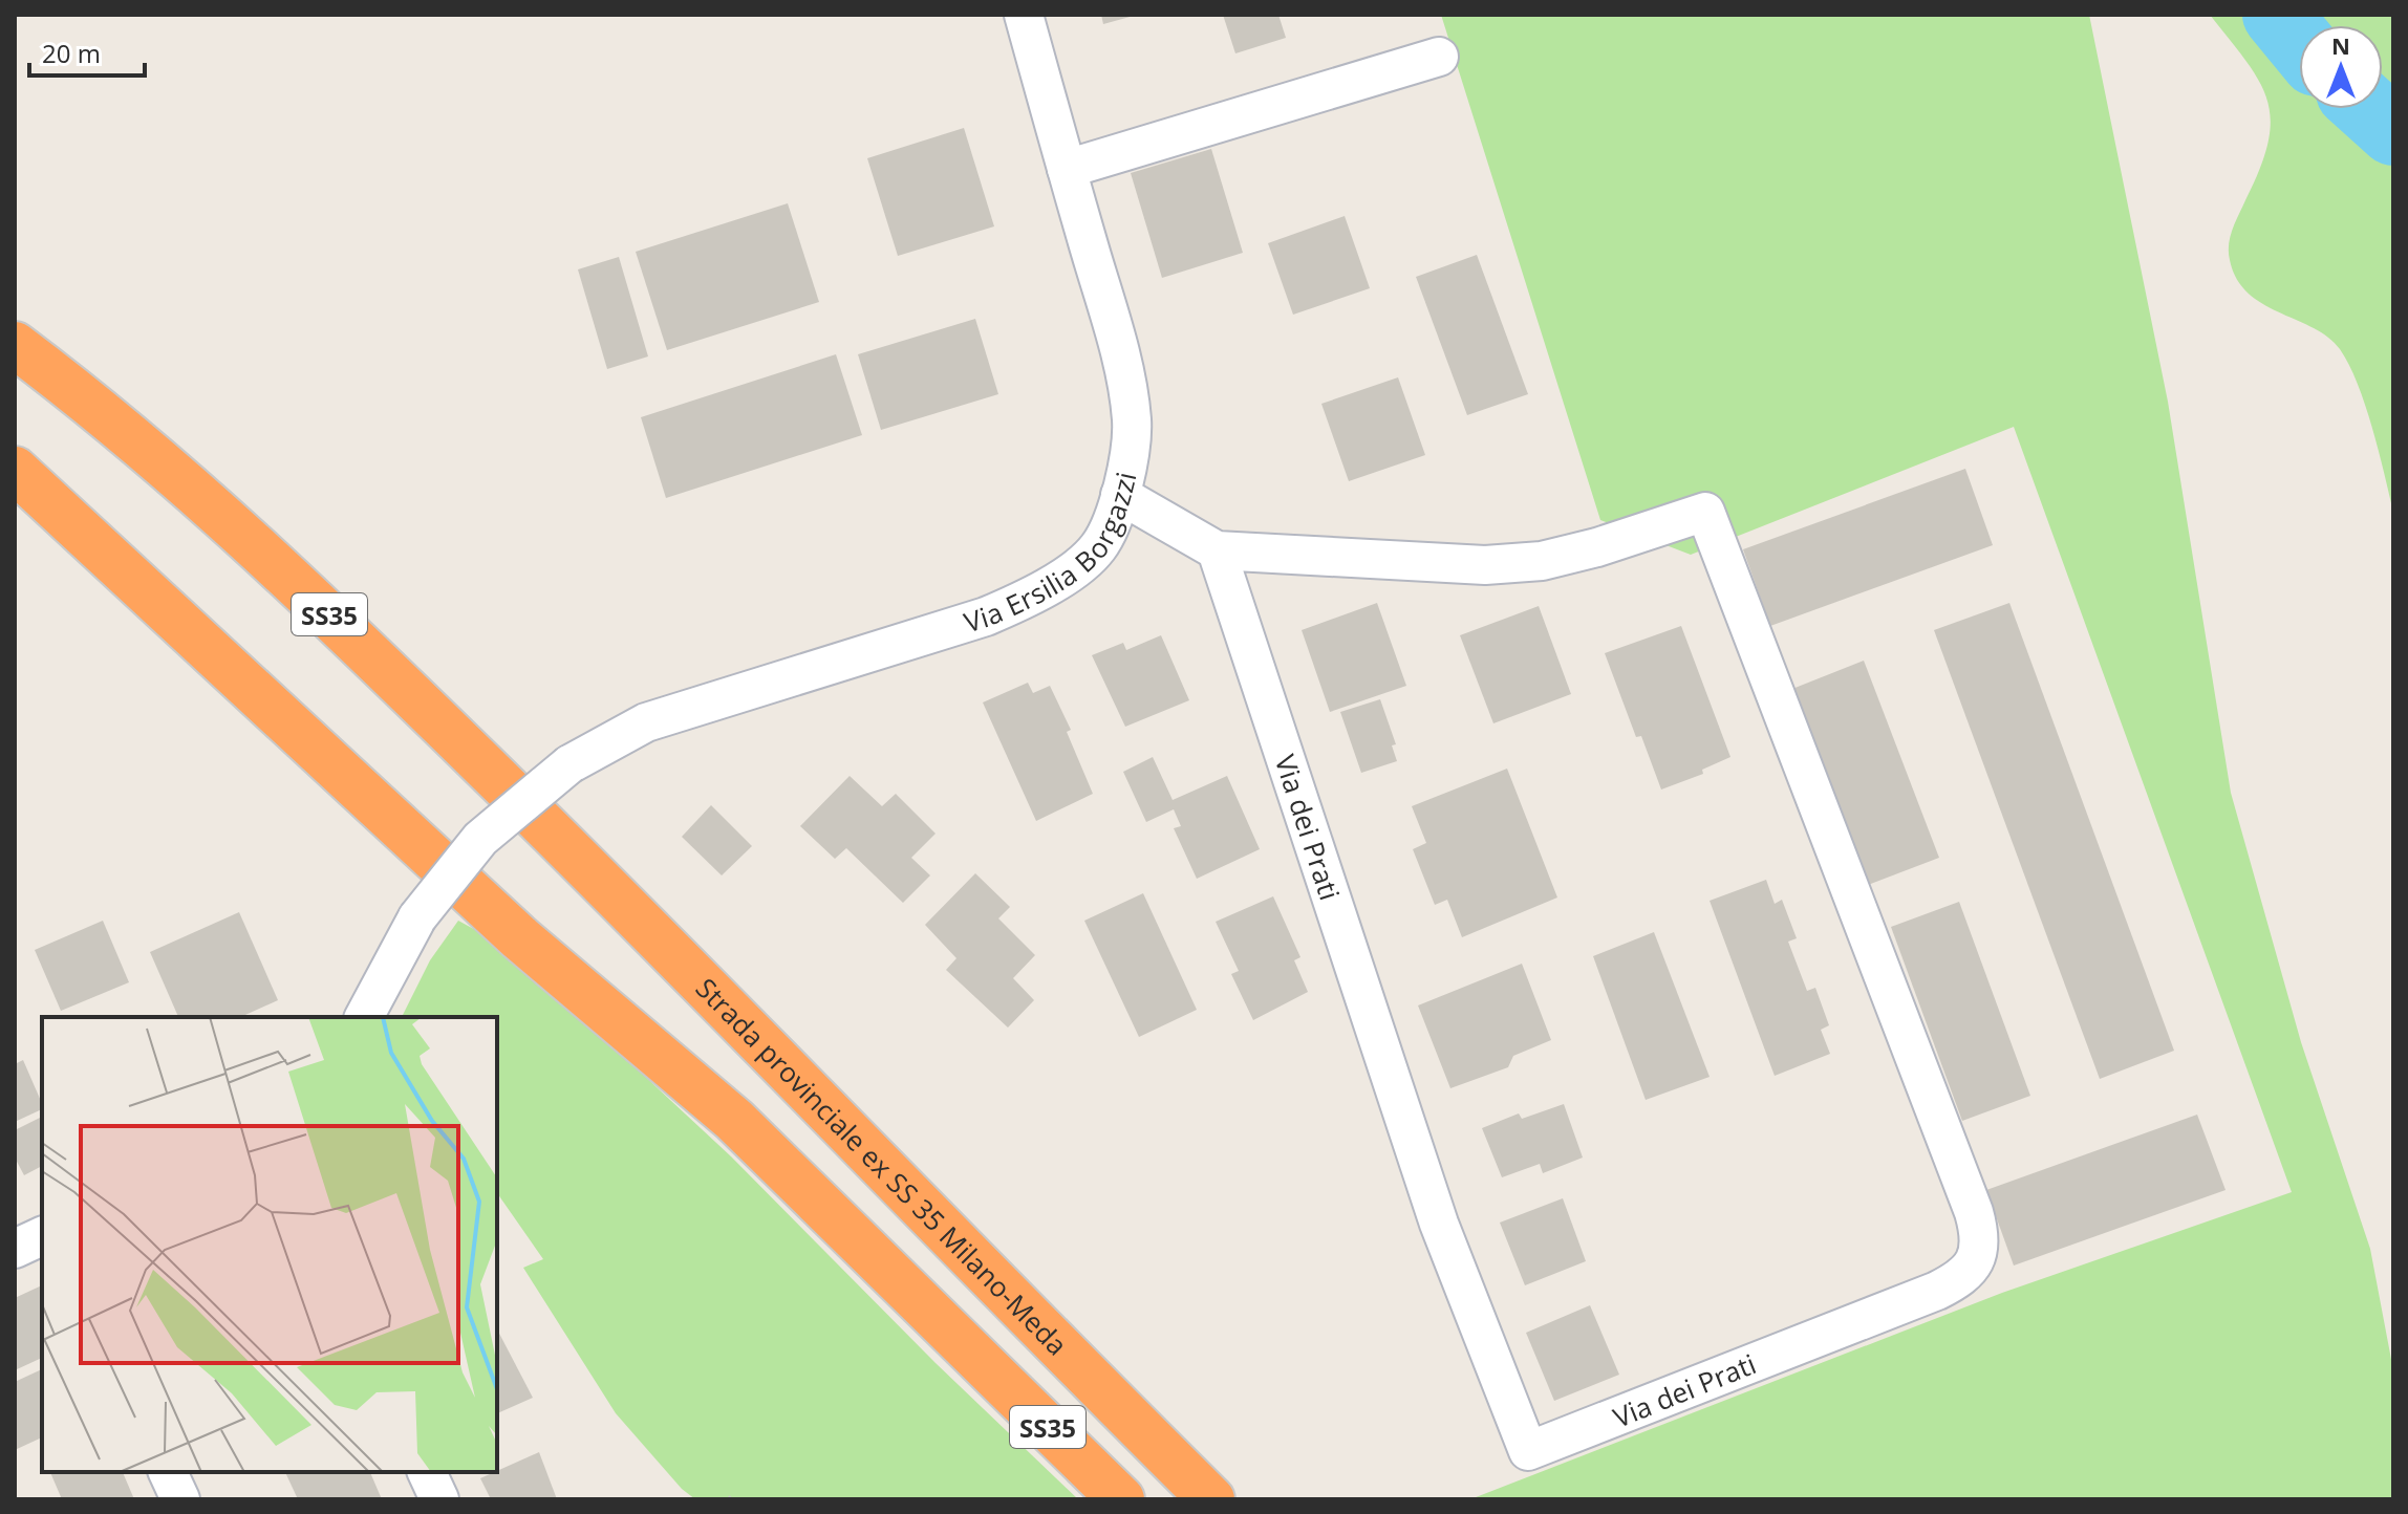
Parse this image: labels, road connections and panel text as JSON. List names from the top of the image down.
{
  "streets": {
    "highway": ["SS35", "Strada provinciale ex SS 35 Milano-Meda"],
    "street": ["Via Ersilia Borgazzi", "Via dei Prati"]
  },
  "crossings": [
    ["SS35", "Strada provinciale ex SS 35 Milano-Meda"]
  ],
  "scale_bar": "20 m",
  "north": "top"
}
